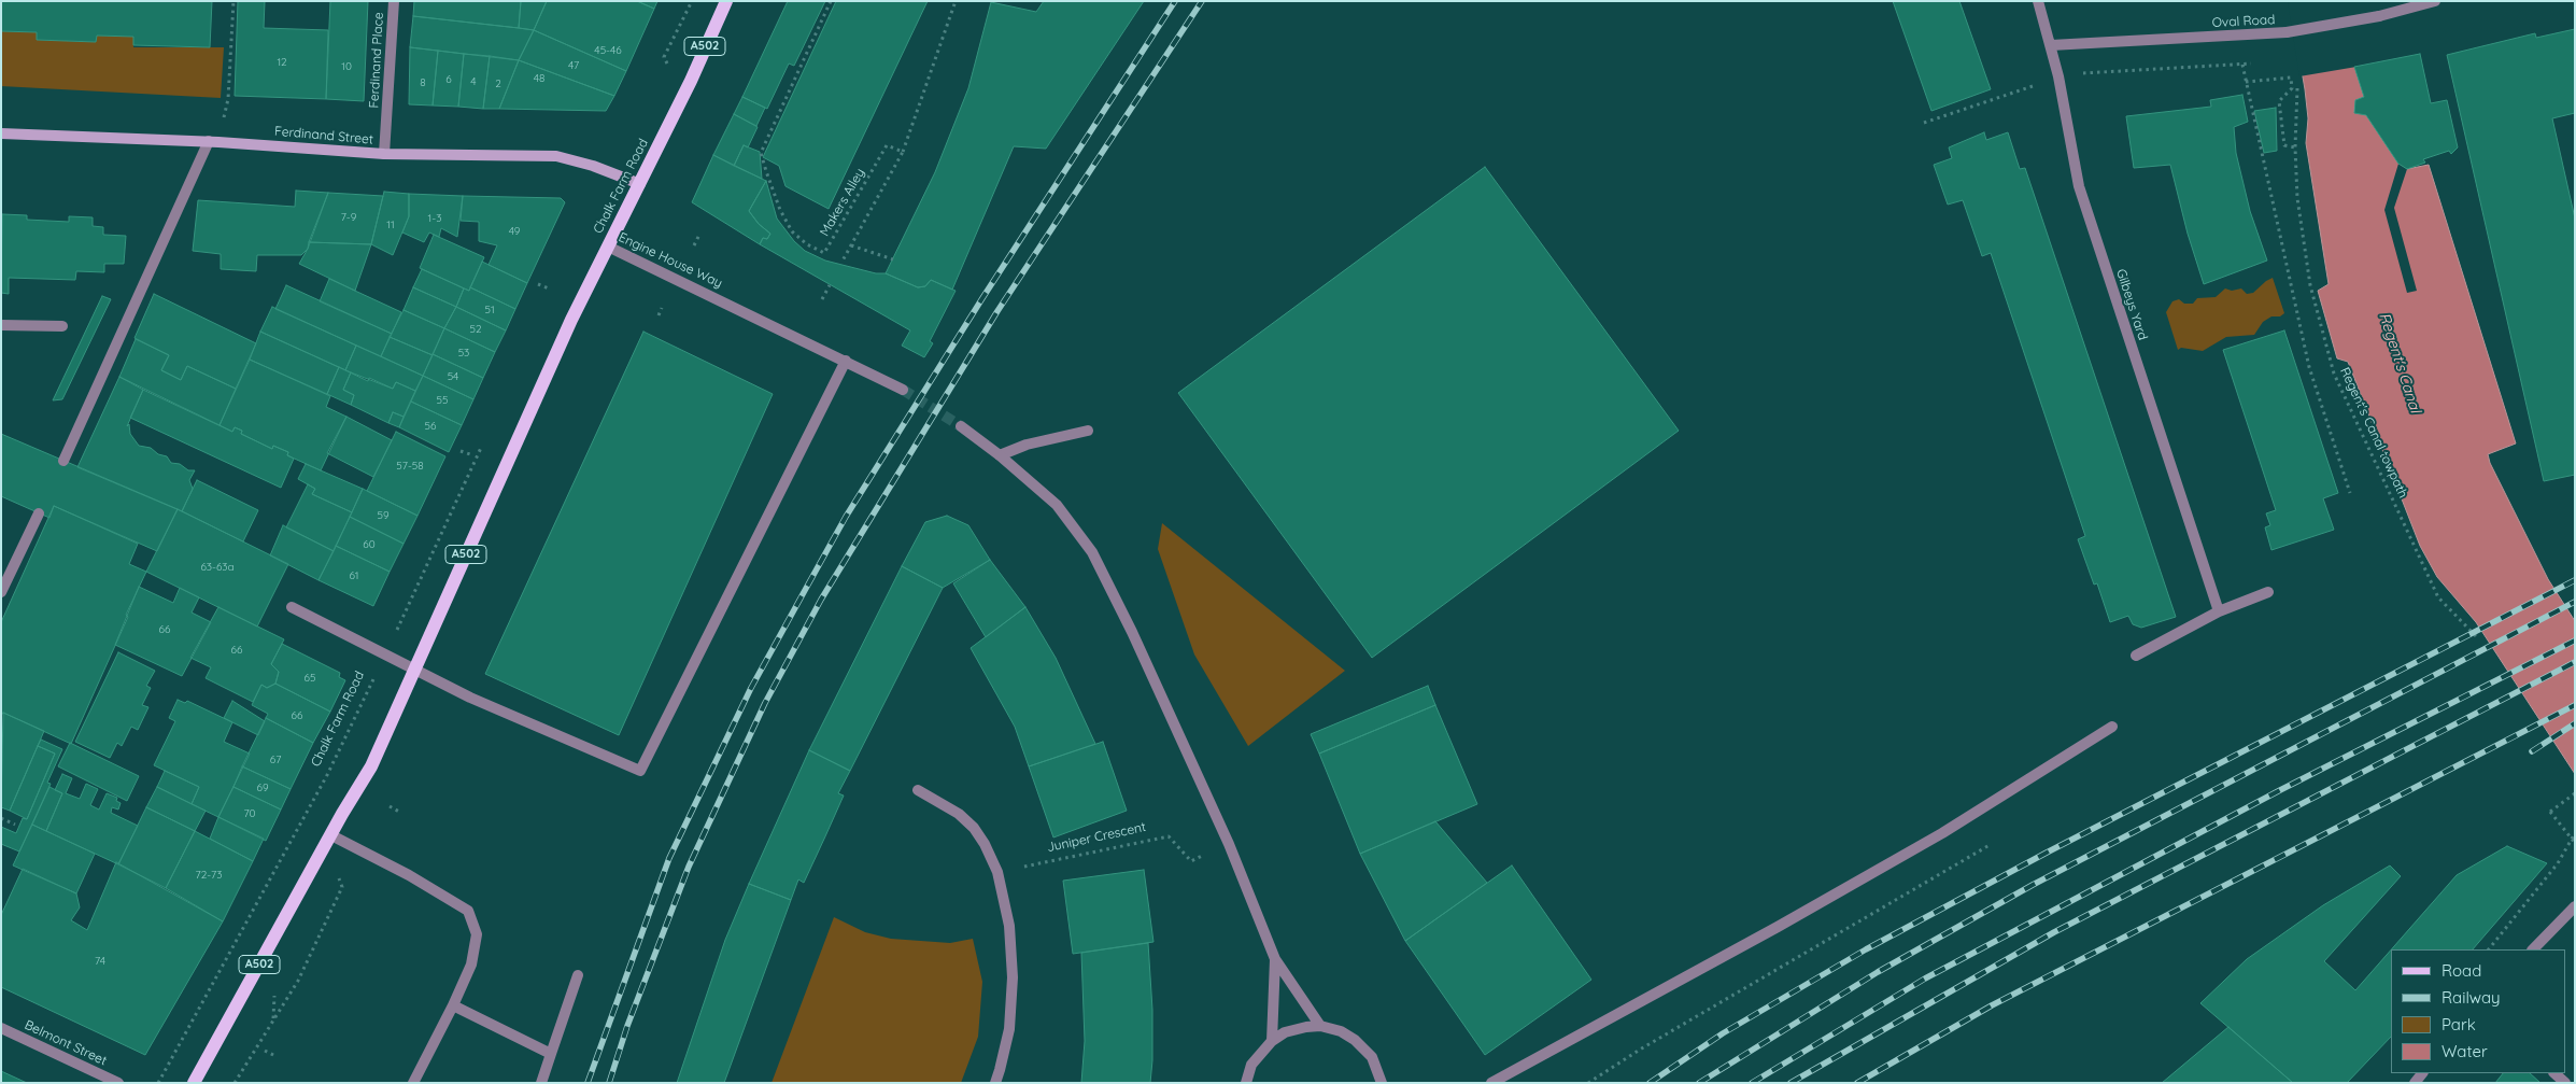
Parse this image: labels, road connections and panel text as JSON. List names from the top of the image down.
{
  "streets": {
    "main road": ["A502", "Ferdinand Street", "Chalk Farm Road"],
    "street": [
      "Oval Road",
      "Ferdinand Place",
      "Engine House Way",
      "Gilbeys Yard",
      "Belmont Street"
    ],
    "path": ["Makers Alley", "Regent's Canal towpath", "Juniper Crescent"]
  },
  "crossings": [
    ["Oval Road", "Gilbeys Yard"],
    ["Ferdinand Place", "Ferdinand Street"],
    ["Ferdinand Street", "Chalk Farm Road"],
    ["Chalk Farm Road", "Engine House Way"]
  ],
  "water": ["Regent's Canal"],
  "house_numbers": [
    "45-46",
    "12",
    "47",
    "10",
    "48",
    "6",
    "4",
    "8",
    "2",
    "7-9",
    "1-3",
    "11",
    "49",
    "51",
    "52",
    "53",
    "54",
    "55",
    "56",
    "57-58",
    "59",
    "60",
    "63-63a",
    "61",
    "66",
    "66",
    "65",
    "66",
    "67",
    "69",
    "70",
    "72-73",
    "74"
  ],
  "legend": [
    "Road",
    "Railway",
    "Park",
    "Water"
  ]
}
